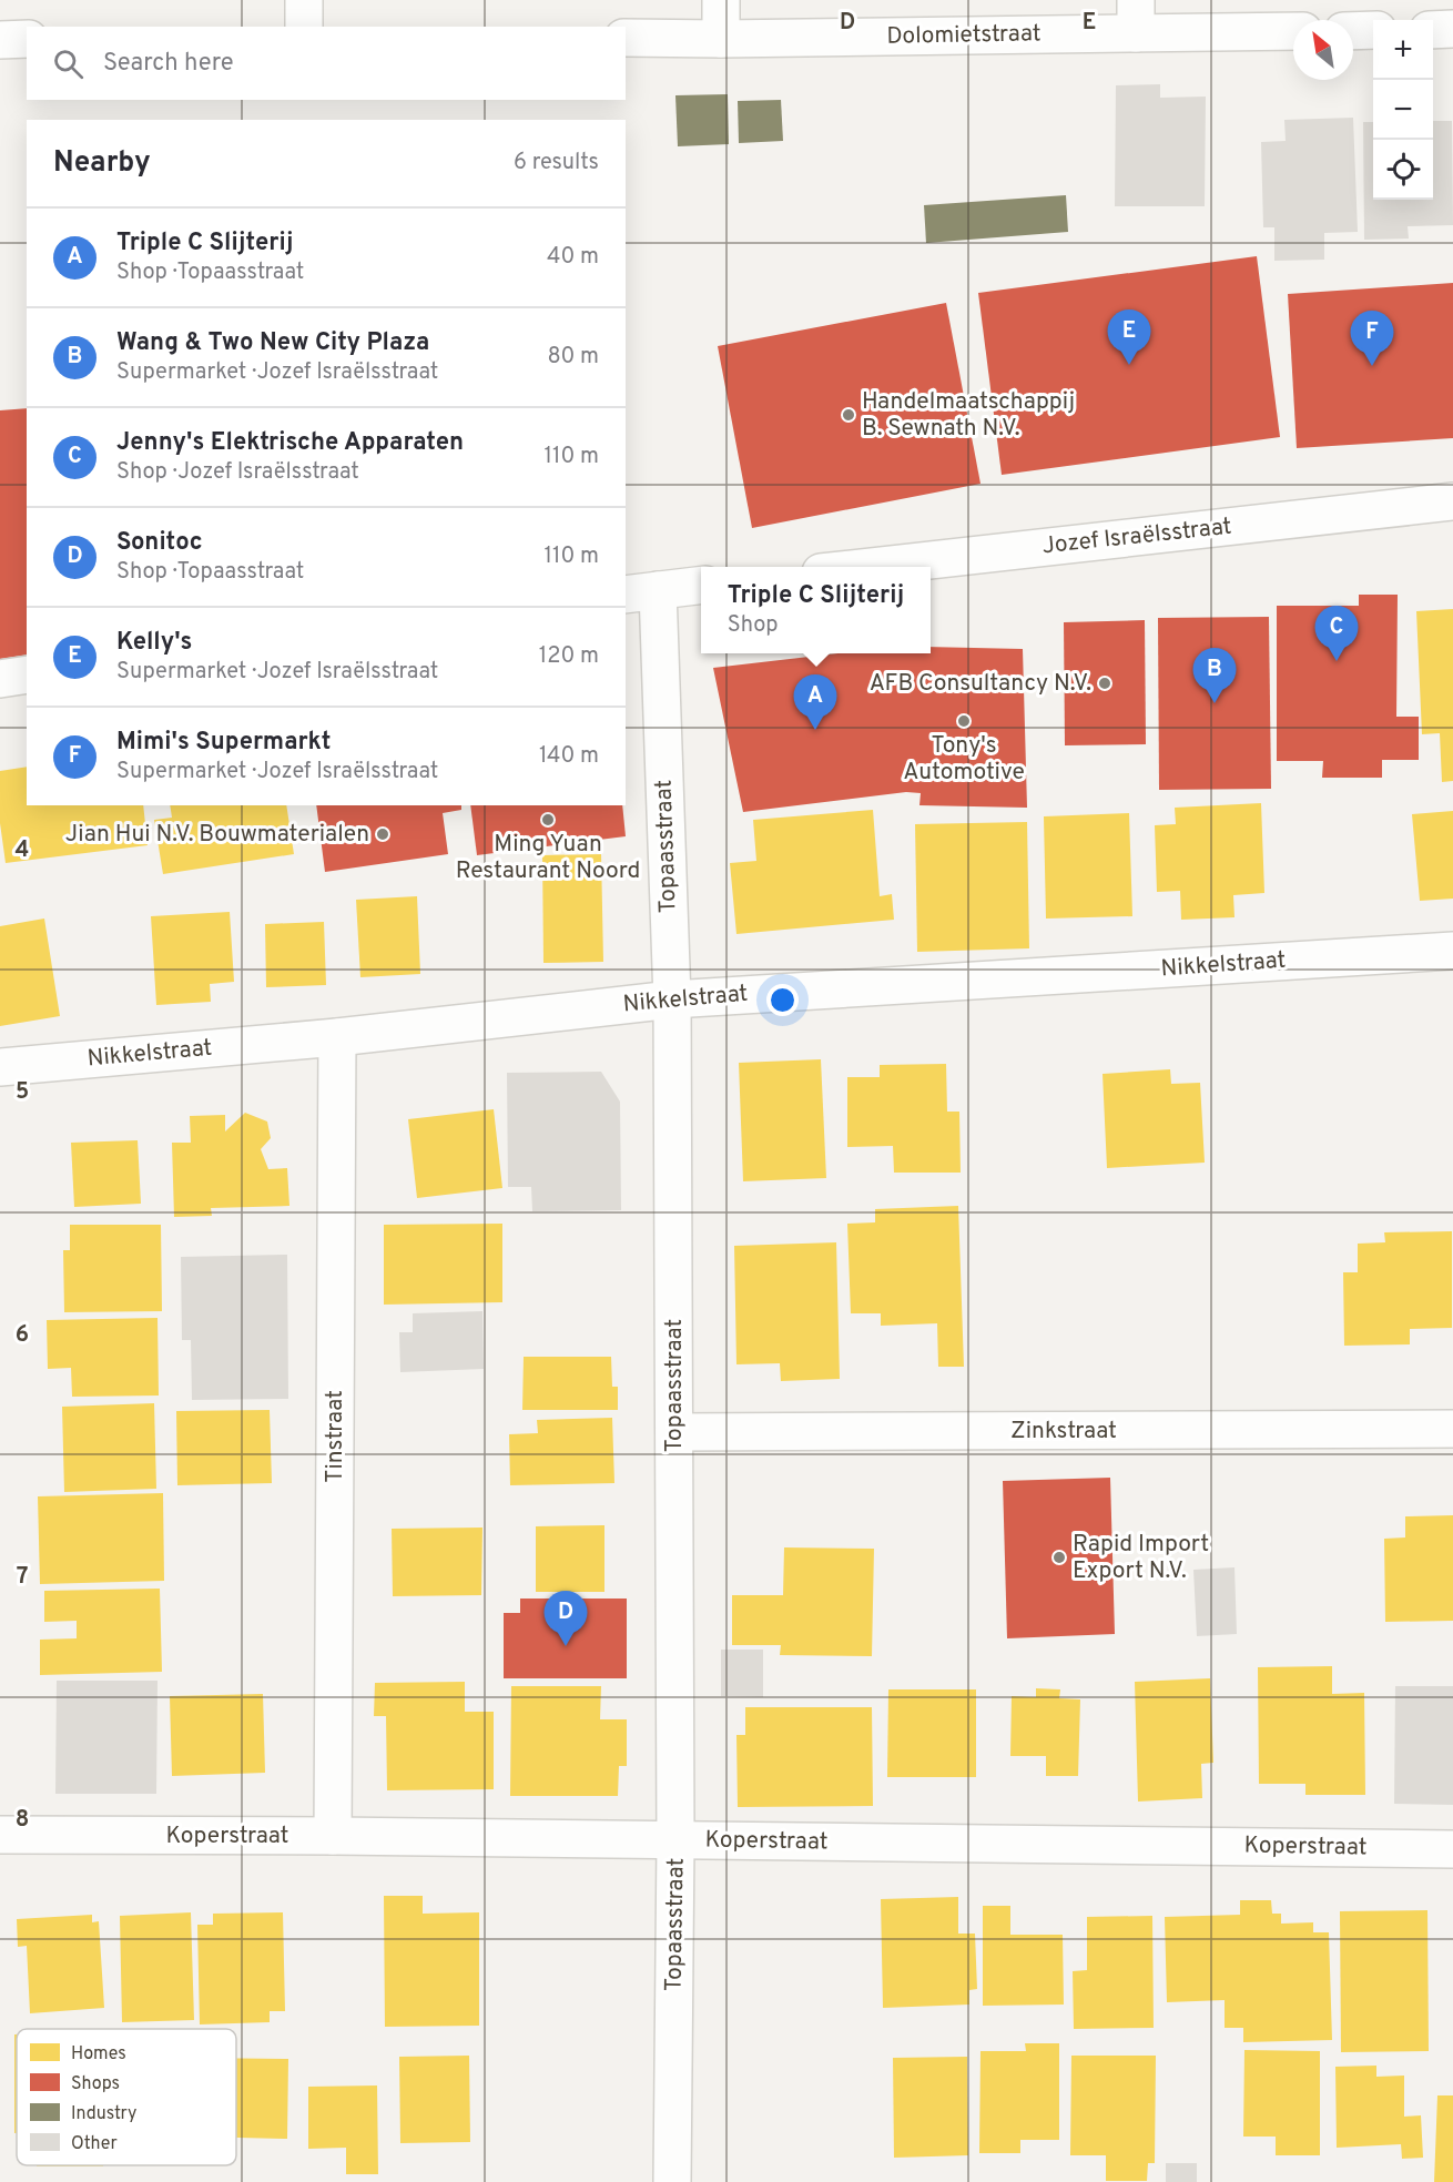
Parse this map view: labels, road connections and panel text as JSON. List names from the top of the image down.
{
  "streets": {
    "street": [
      "Dolomietstraat",
      "Jozef Israëlsstraat",
      "Topaasstraat",
      "Nikkelstraat",
      "Zinkstraat",
      "Tinstraat",
      "Koperstraat"
    ]
  },
  "crossings": [
    ["Topaasstraat", "Nikkelstraat"],
    ["Topaasstraat", "Zinkstraat"],
    ["Topaasstraat", "Koperstraat"],
    ["Nikkelstraat", "Tinstraat"],
    ["Tinstraat", "Koperstraat"]
  ],
  "places": [
    "Handelmaatschappij B. Sewnath N.V.",
    "AFB Consultancy N.V.",
    "Tony's Automotive",
    "Ming Yuan Restaurant Noord",
    "Jian Hui N.V. Bouwmaterialen",
    "Rapid Import Export N.V."
  ],
  "legend": [
    "Homes",
    "Shops",
    "Industry",
    "Other"
  ],
  "north": "top left",
  "page": {
    "map_buttons": ["+", "−"],
    "search": "Search here",
    "heading": ["Nearby", "6 results"],
    "list": [
      {
        "mark": "A",
        "name": "Triple C Slijterij",
        "note": "Shop · Topaasstraat",
        "value": "40 m"
      },
      {
        "mark": "B",
        "name": "Wang & Two New City Plaza",
        "note": "Supermarket · Jozef Israëlsstraat",
        "value": "80 m"
      },
      {
        "mark": "C",
        "name": "Jenny's Elektrische Apparaten",
        "note": "Shop · Jozef Israëlsstraat",
        "value": "110 m"
      },
      {
        "mark": "D",
        "name": "Sonitoc",
        "note": "Shop · Topaasstraat",
        "value": "110 m"
      },
      {
        "mark": "E",
        "name": "Kelly's",
        "note": "Supermarket · Jozef Israëlsstraat",
        "value": "120 m"
      },
      {
        "mark": "F",
        "name": "Mimi's Supermarkt",
        "note": "Supermarket · Jozef Israëlsstraat",
        "value": "140 m"
      }
    ],
    "pins": [
      "E",
      "F",
      "C",
      "B",
      "A",
      "D"
    ],
    "popup": ["Triple C Slijterij", "Shop"]
  },
  "grid": {
    "columns": ["D", "E"],
    "rows": [
      "4",
      "5",
      "6",
      "7",
      "8"
    ]
  }
}
